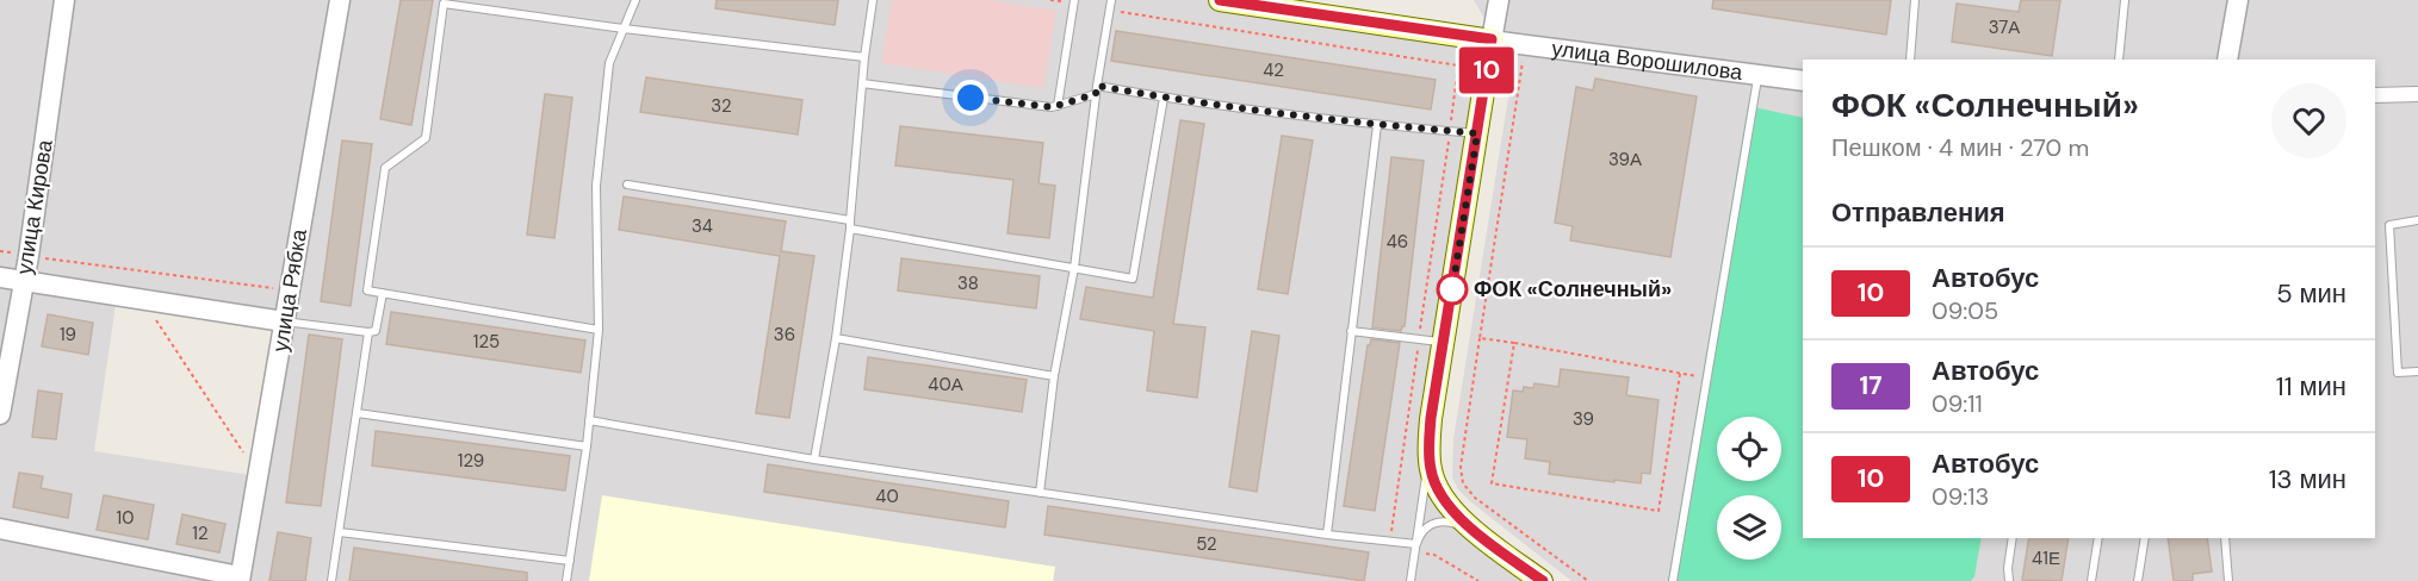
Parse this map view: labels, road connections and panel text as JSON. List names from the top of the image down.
{
  "streets": {
    "main road": ["улица Ворошилова"],
    "street": ["улица Кирова", "улица Рябка"]
  },
  "places": ["ФОК «Солнечный»"],
  "lines": ["bus line 10"],
  "house_numbers": [
    "37А",
    "42",
    "32",
    "39А",
    "34",
    "46",
    "38",
    "19",
    "36",
    "125",
    "40А",
    "39",
    "129",
    "40",
    "10",
    "12",
    "52",
    "41Е"
  ],
  "page": {
    "on_map": "10",
    "heading": [
      ["ФОК «Солнечный»", "Пешком · 4 мин · 270 m"],
      "Отправления"
    ],
    "list": [
      {
        "mark": "10",
        "name": "Автобус",
        "note": "09:05",
        "value": "5 мин"
      },
      {
        "mark": "17",
        "name": "Автобус",
        "note": "09:11",
        "value": "11 мин"
      },
      {
        "mark": "10",
        "name": "Автобус",
        "note": "09:13",
        "value": "13 мин"
      }
    ]
  }
}
